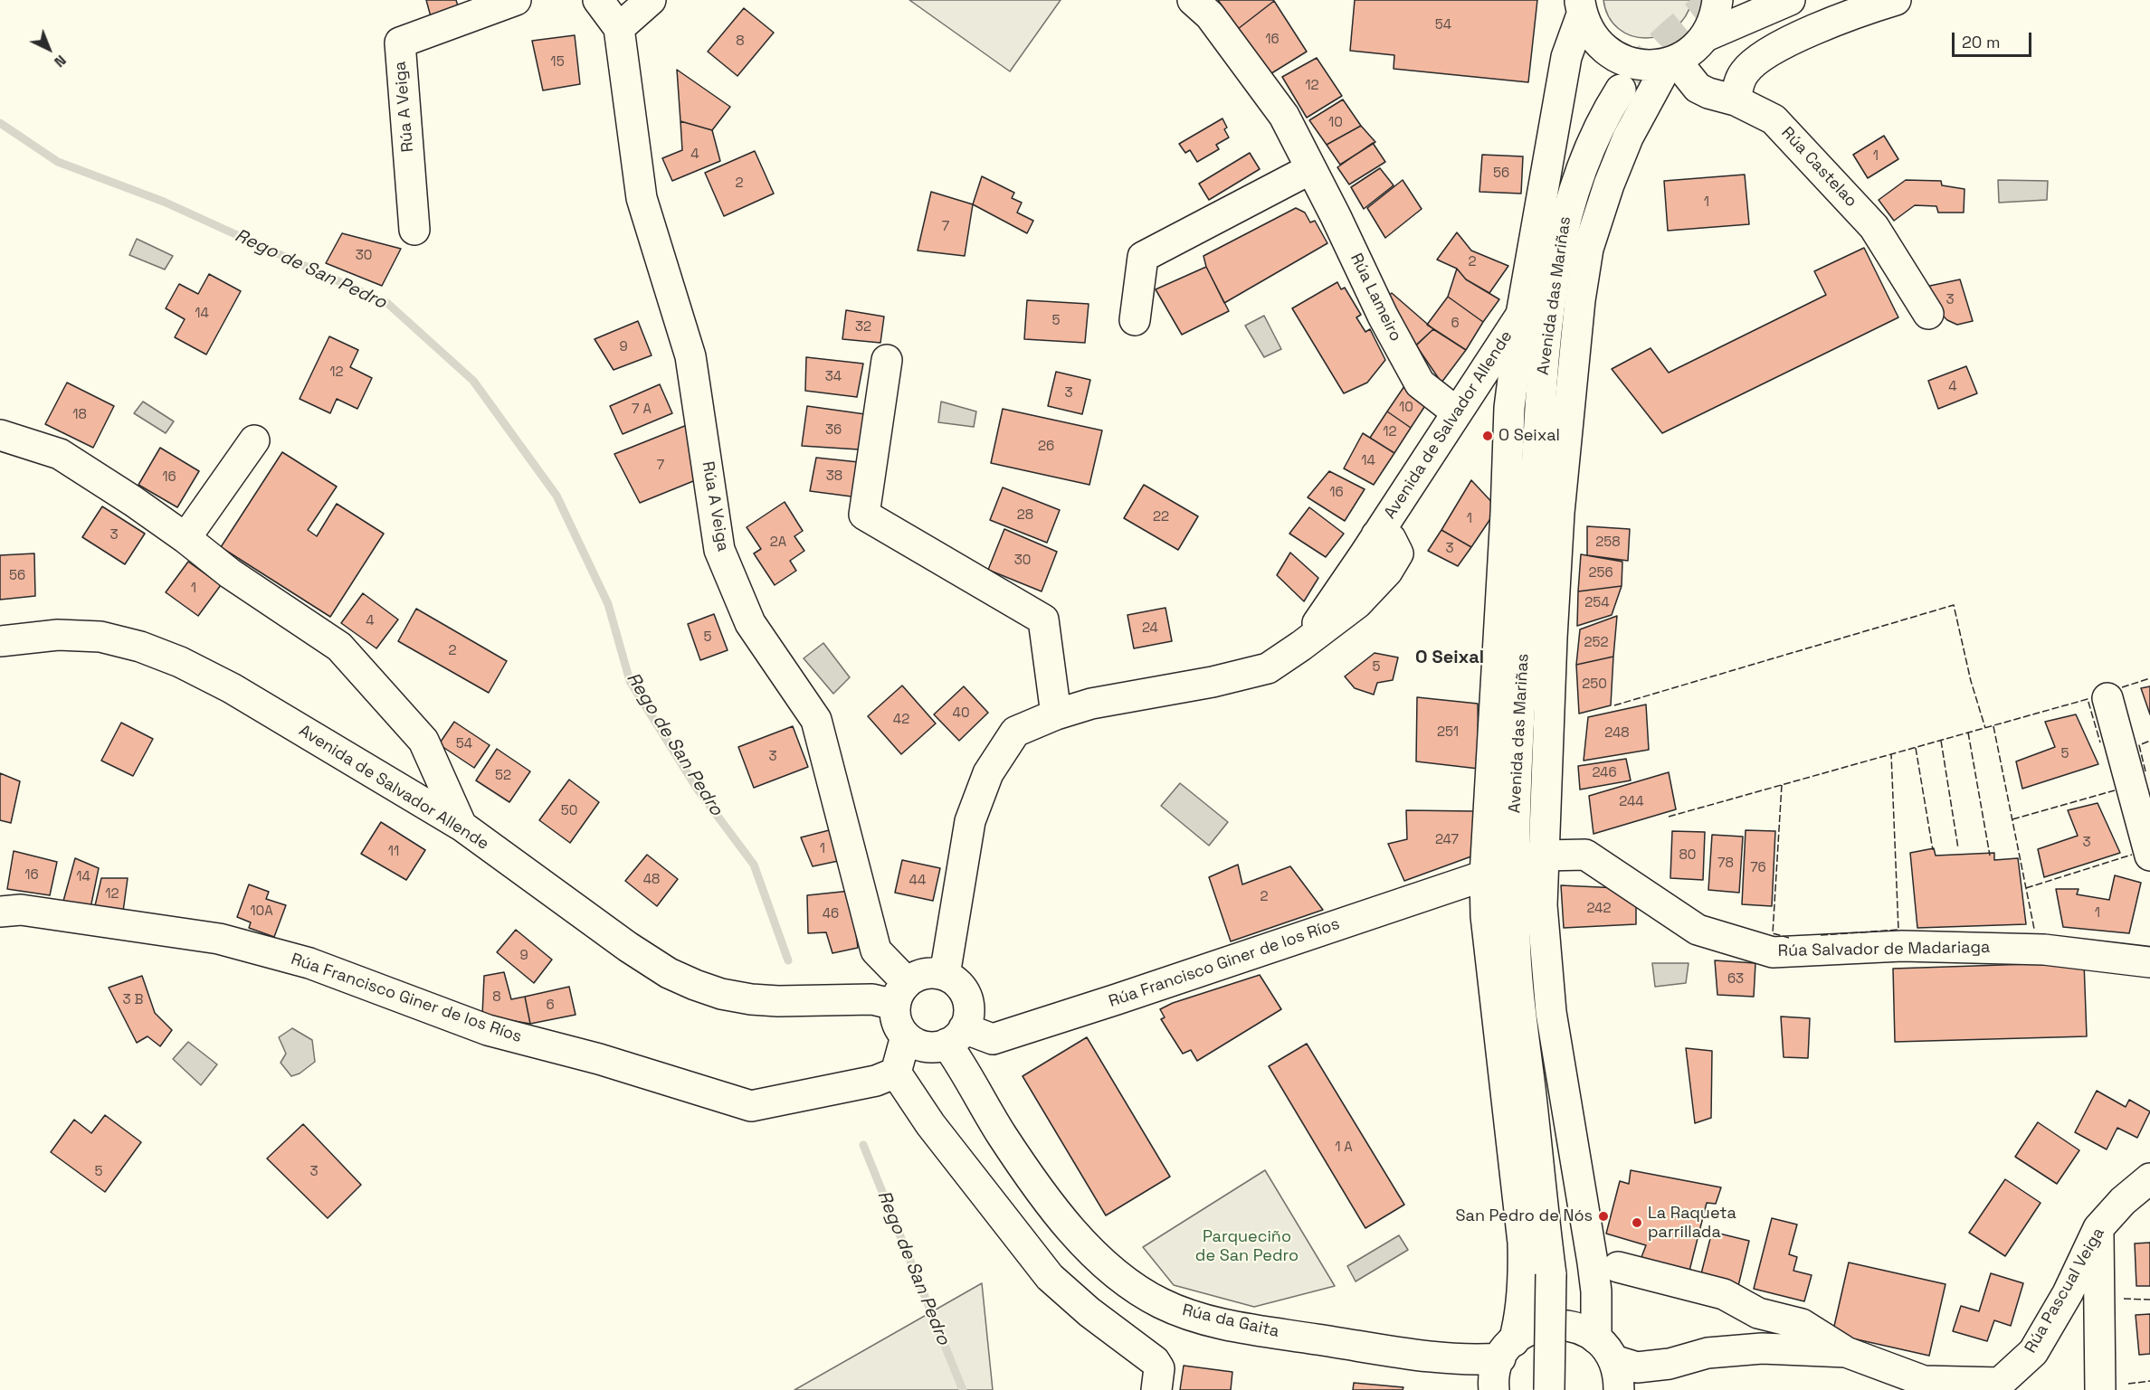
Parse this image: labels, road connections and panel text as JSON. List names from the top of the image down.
{
  "streets": {
    "main road": [
      "Rúa A Veiga",
      "Rúa Castelao",
      "Avenida das Mariñas",
      "Rúa Lameiro",
      "Avenida de Salvador Allende",
      "Rúa Salvador de Madariaga",
      "Rúa Francisco Giner de los Ríos",
      "Rúa Pascual Veiga",
      "Rúa da Gaita"
    ]
  },
  "crossings": [
    ["Rúa A Veiga", "Avenida de Salvador Allende"],
    ["Rúa A Veiga", "Rúa Francisco Giner de los Ríos"],
    ["Rúa A Veiga", "Rúa da Gaita"],
    ["Rúa Lameiro", "Avenida de Salvador Allende"],
    ["Avenida de Salvador Allende", "Rúa Francisco Giner de los Ríos"],
    ["Avenida de Salvador Allende", "Rúa da Gaita"],
    ["Rúa Francisco Giner de los Ríos", "Rúa da Gaita"],
    ["Rúa Pascual Veiga", "Rúa da Gaita"]
  ],
  "districts": ["O Seixal"],
  "water": ["Rego de San Pedro"],
  "parks": ["Parqueciño de San Pedro"],
  "places": ["O Seixal", "San Pedro de Nós", "La Raqueta parrillada"],
  "house_numbers": [
    "54",
    "16",
    "8",
    "15",
    "12",
    "10",
    "4",
    "1",
    "56",
    "2",
    "1",
    "7",
    "30",
    "2",
    "3",
    "14",
    "5",
    "6",
    "32",
    "9",
    "12",
    "34",
    "4",
    "3",
    "10",
    "7 A",
    "18",
    "36",
    "12",
    "26",
    "14",
    "7",
    "38",
    "16",
    "16",
    "28",
    "22",
    "1",
    "3",
    "2A",
    "258",
    "3",
    "30",
    "256",
    "56",
    "1",
    "254",
    "4",
    "24",
    "5",
    "252",
    "2",
    "5",
    "250",
    "40",
    "42",
    "251",
    "248",
    "54",
    "5",
    "3",
    "246",
    "52",
    "244",
    "50",
    "247",
    "3",
    "1",
    "11",
    "80",
    "78",
    "76",
    "16",
    "14",
    "48",
    "44",
    "12",
    "2",
    "242",
    "10A",
    "1",
    "46",
    "9",
    "63",
    "8",
    "3 B",
    "6",
    "1 A",
    "5",
    "3"
  ],
  "scale_bar": "20 m",
  "north": "bottom right"
}
